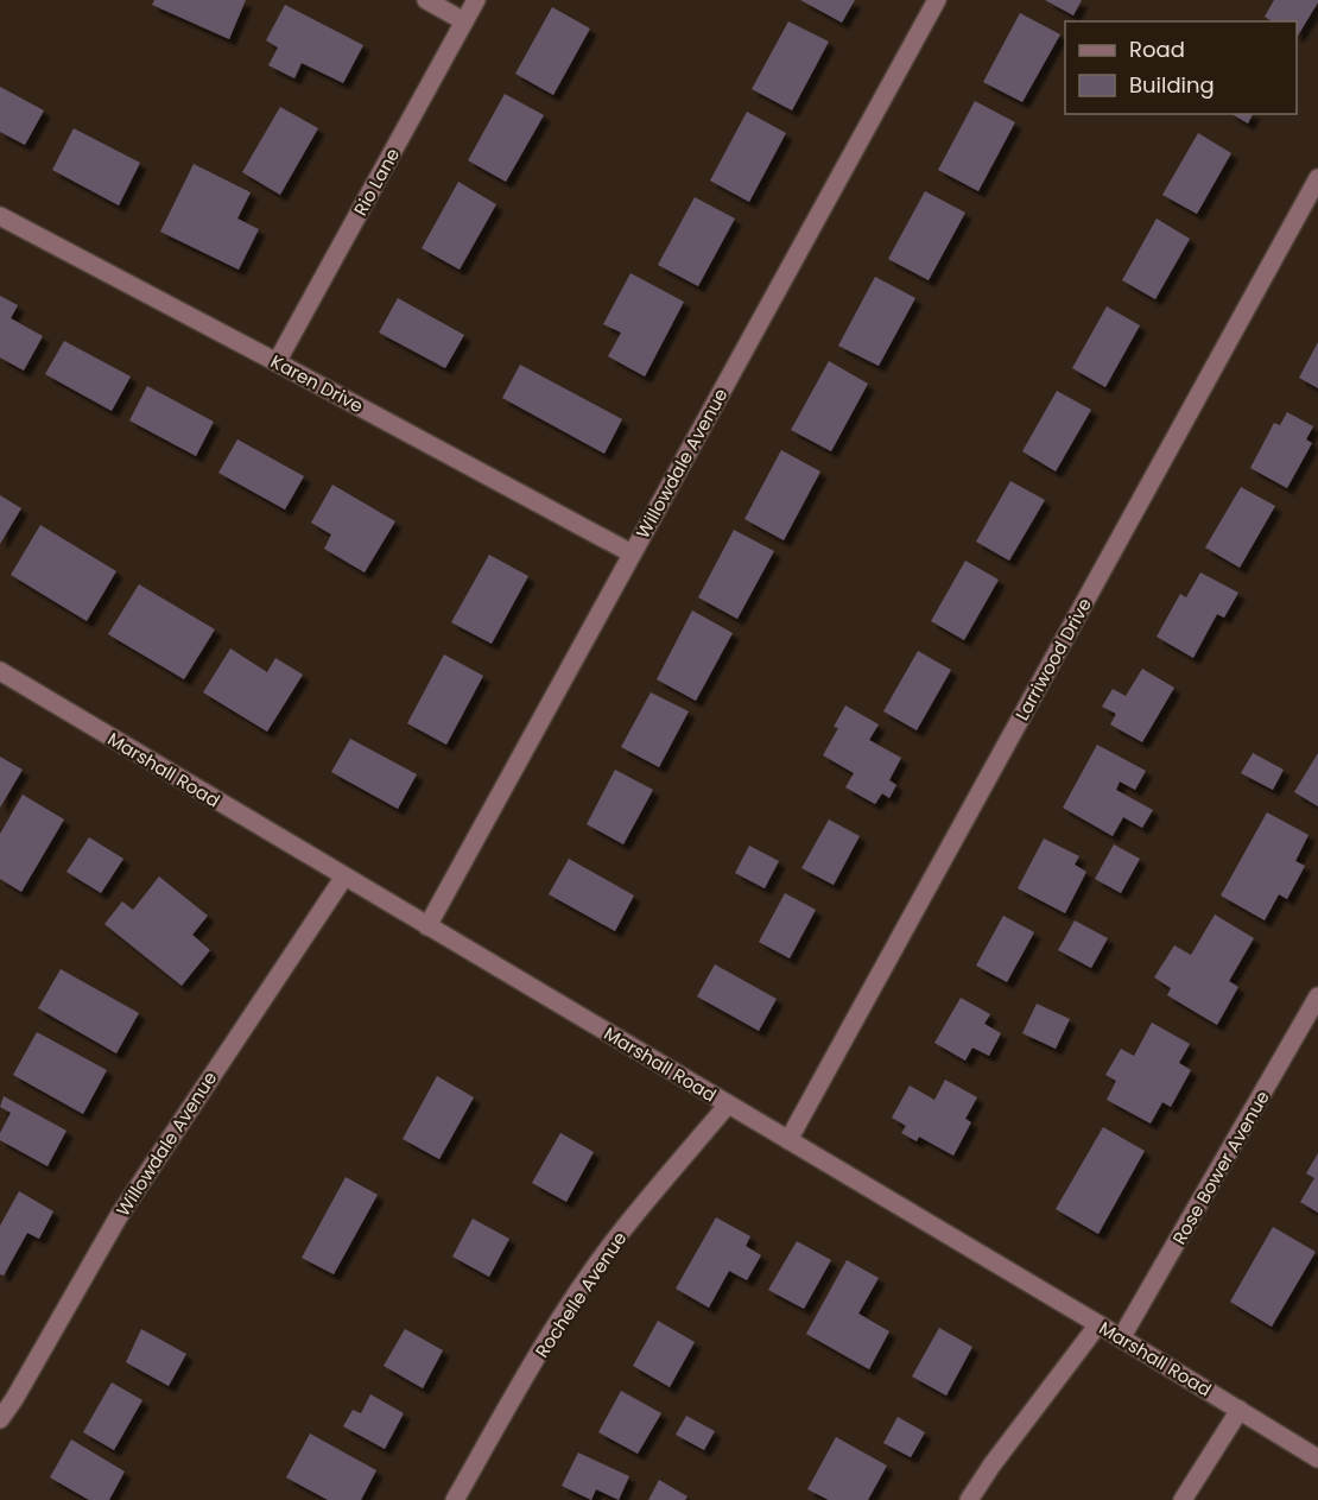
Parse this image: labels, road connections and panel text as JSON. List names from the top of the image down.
{
  "streets": {
    "street": [
      "Rio Lane",
      "Karen Drive",
      "Willowdale Avenue",
      "Larriwood Drive",
      "Marshall Road",
      "Rose Bower Avenue",
      "Rochelle Avenue"
    ]
  },
  "crossings": [
    ["Rio Lane", "Karen Drive"],
    ["Karen Drive", "Willowdale Avenue"],
    ["Willowdale Avenue", "Marshall Road"],
    ["Larriwood Drive", "Marshall Road"],
    ["Marshall Road", "Rose Bower Avenue"],
    ["Marshall Road", "Rochelle Avenue"]
  ],
  "legend": ["Road", "Building"]
}
